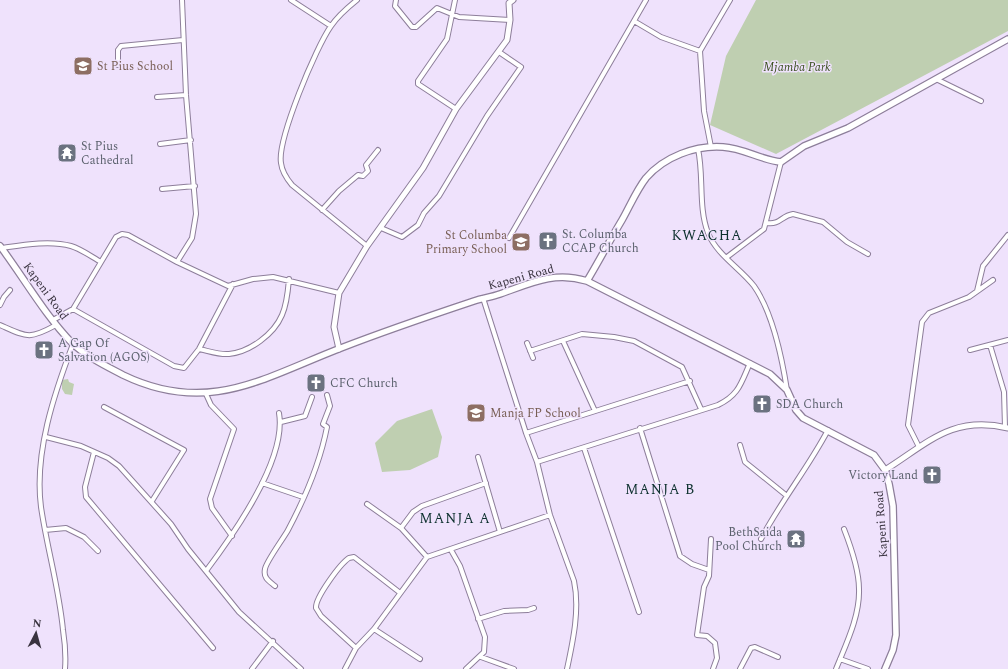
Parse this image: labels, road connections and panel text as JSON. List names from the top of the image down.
{
  "streets": {
    "main road": ["Kapeni Road"]
  },
  "districts": ["KWACHA", "MANJA B", "MANJA A"],
  "parks": ["Mjamba Park"],
  "places": {
    "school or university": ["St Pius School", "St Columba Primary School", "Manja FP School"],
    "temple": ["St Pius Cathedral", "BethSaida Pool Church"],
    "church": [
      "St. Columba CCAP Church",
      "A Gap Of Salvation (AGOS)",
      "CFC Church",
      "SDA Church",
      "Victory Land"
    ]
  },
  "north": "top"
}
